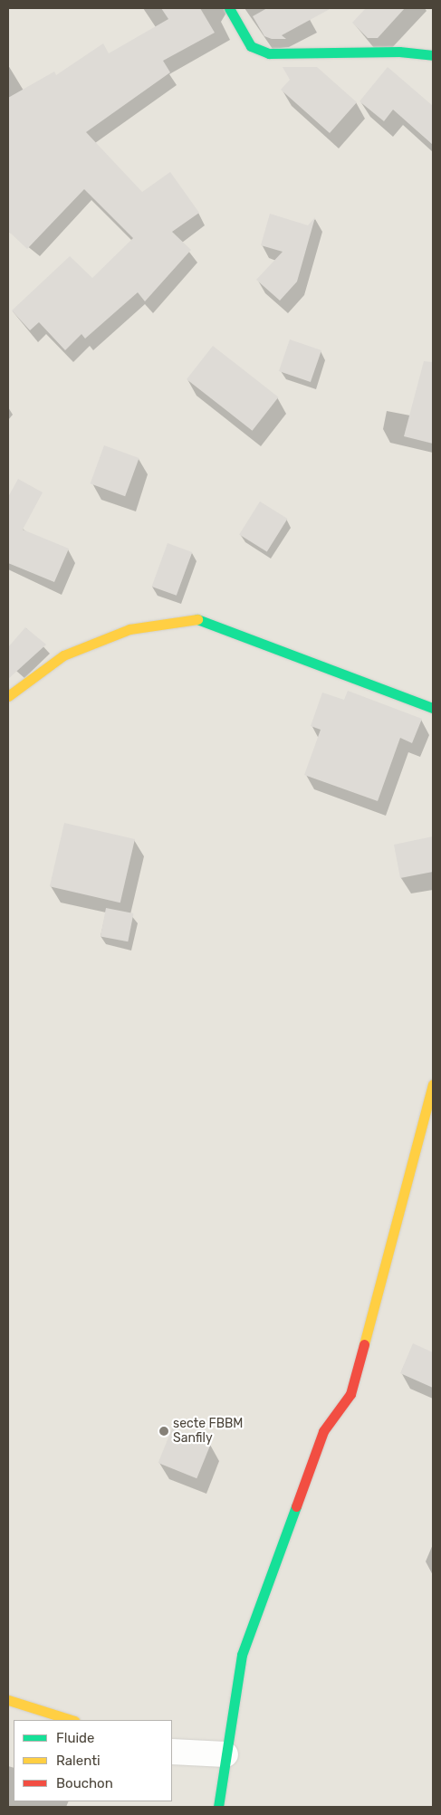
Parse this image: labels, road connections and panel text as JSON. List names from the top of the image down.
{
  "places": ["secte FBBM Sanfily"],
  "legend": ["Fluide", "Ralenti", "Bouchon"]
}
